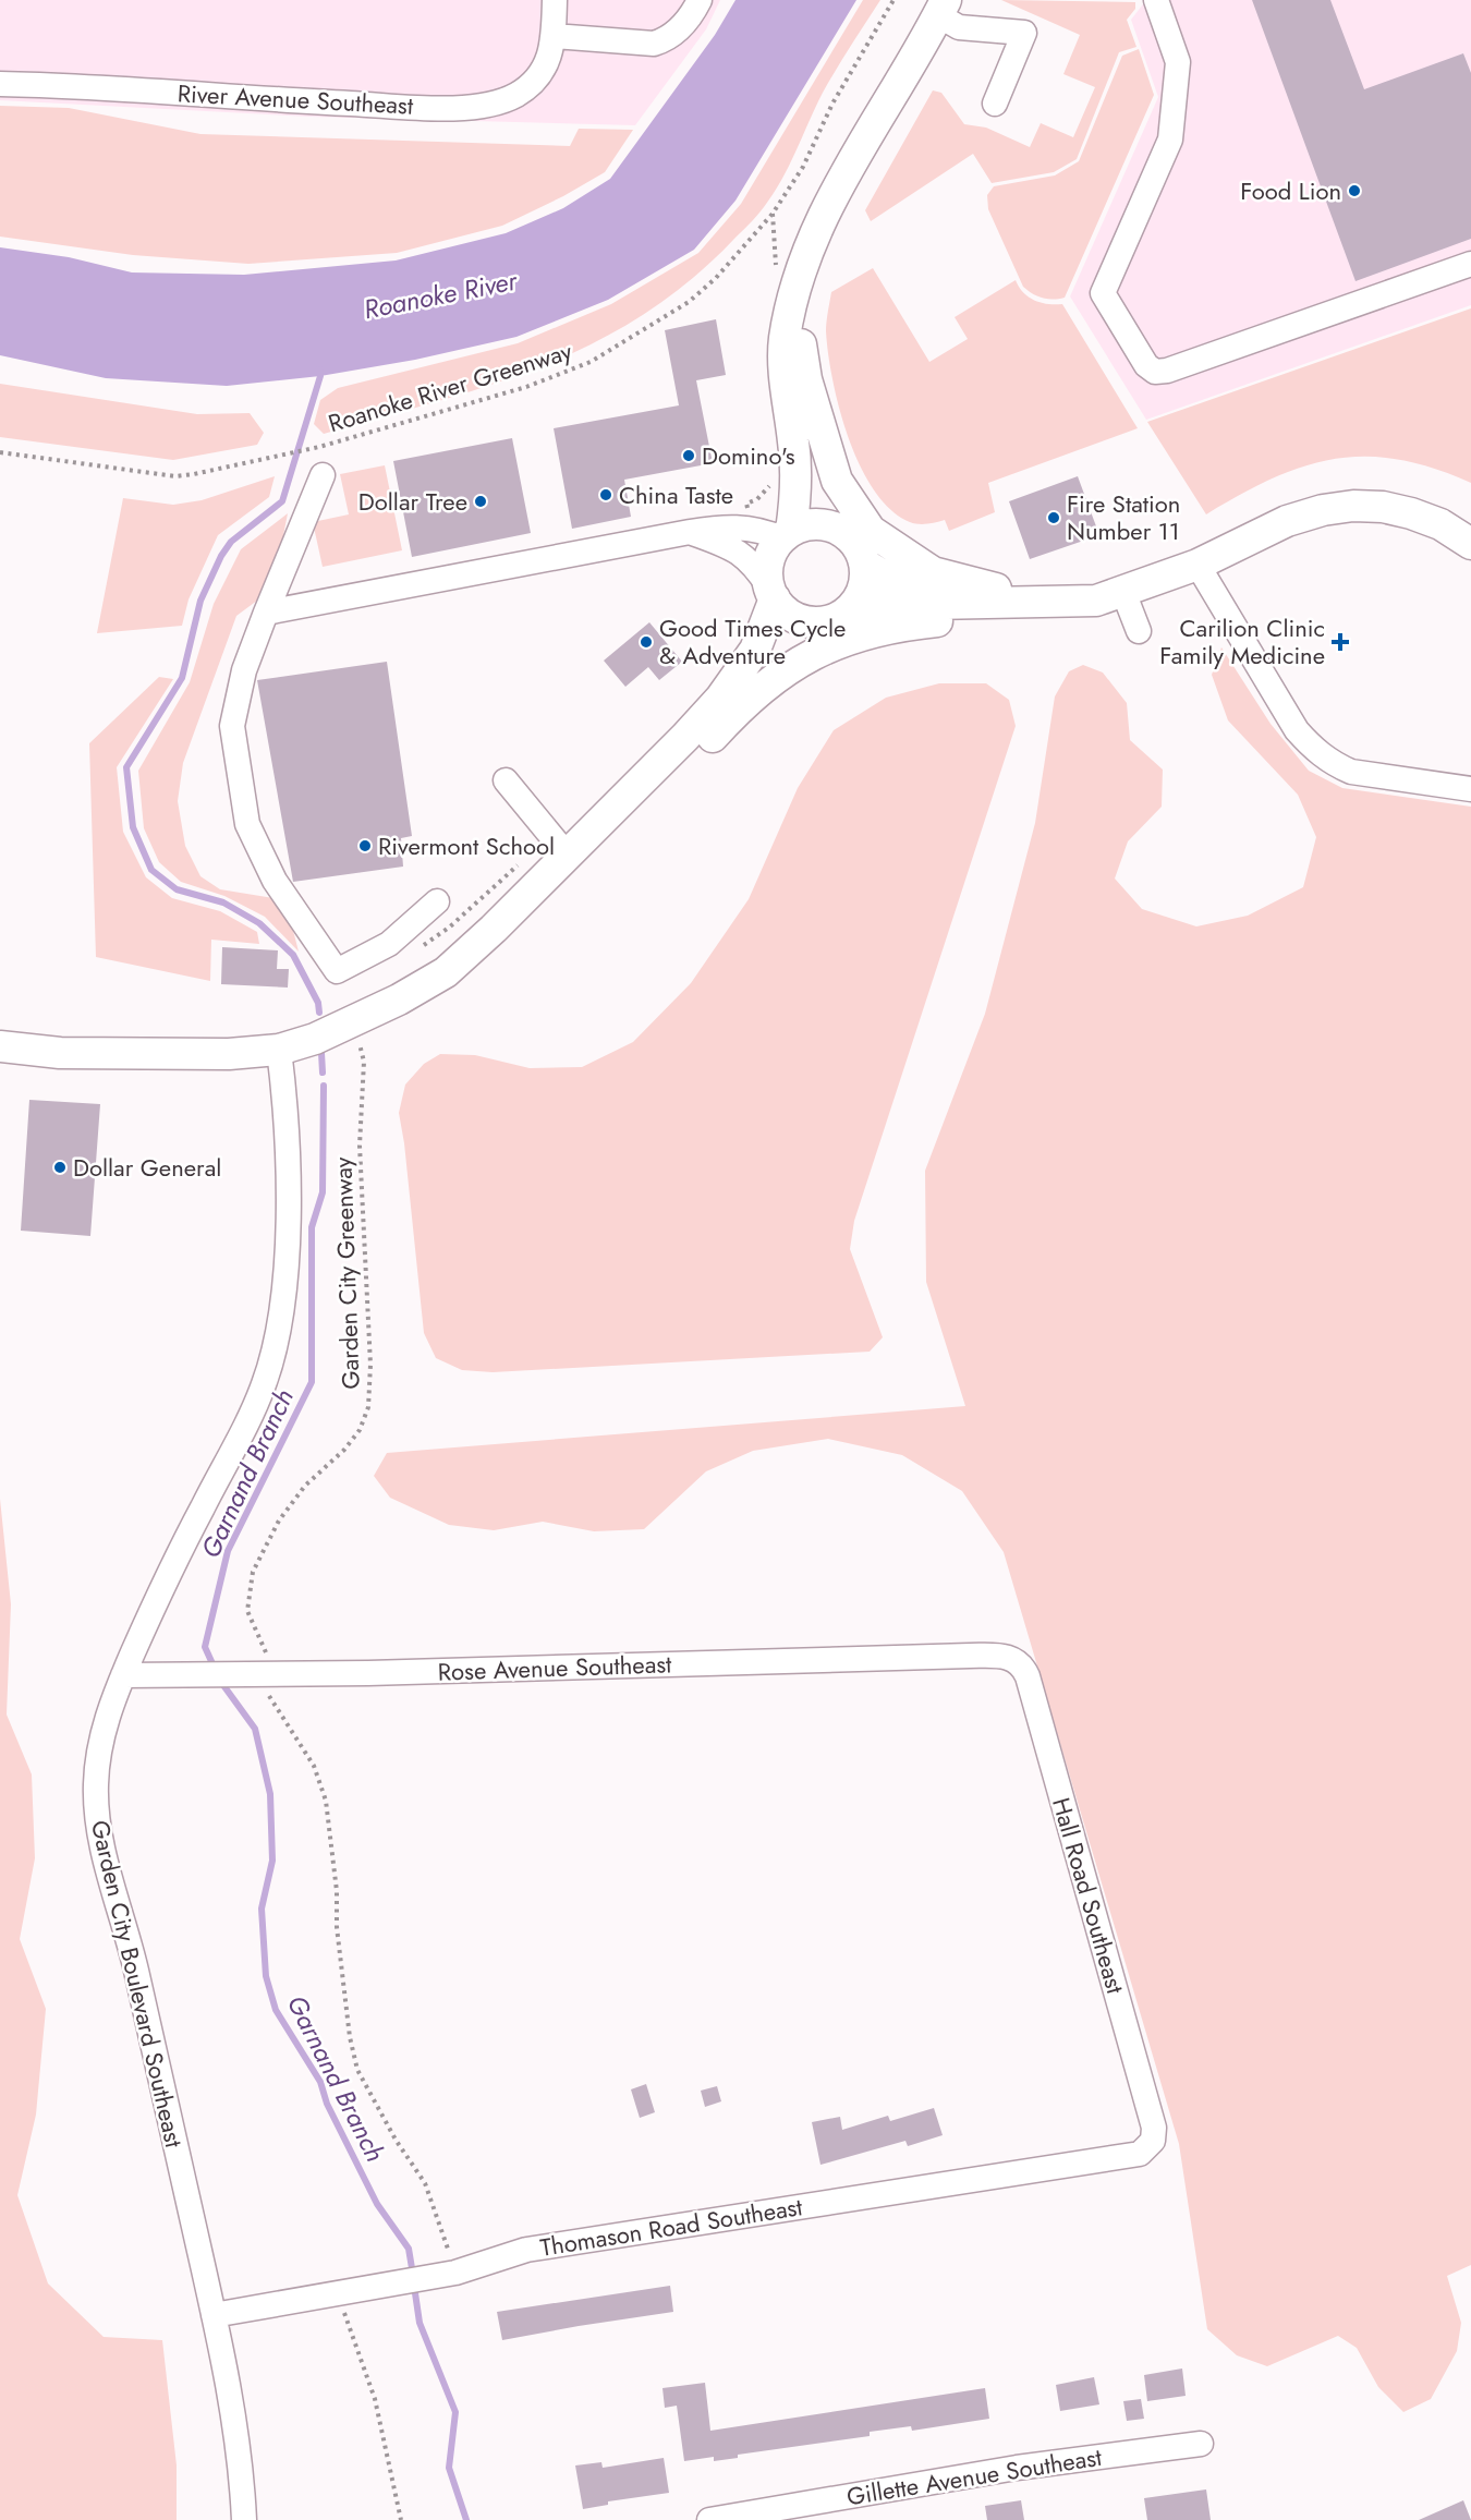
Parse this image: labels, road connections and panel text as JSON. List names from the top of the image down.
{
  "streets": {
    "street": [
      "River Avenue Southeast",
      "Rose Avenue Southeast",
      "Hall Road Southeast",
      "Garden City Boulevard Southeast",
      "Thomason Road Southeast",
      "Gillette Avenue Southeast"
    ],
    "path": ["Roanoke River Greenway", "Garden City Greenway"]
  },
  "crossings": [
    ["Rose Avenue Southeast", "Hall Road Southeast"],
    ["Rose Avenue Southeast", "Garden City Boulevard Southeast"],
    ["Hall Road Southeast", "Thomason Road Southeast"],
    ["Garden City Boulevard Southeast", "Thomason Road Southeast"]
  ],
  "water": ["Roanoke River", "Garnand Branch"],
  "places": {
    "other": [
      "Food Lion",
      "Domino's",
      "China Taste",
      "Dollar Tree",
      "Fire Station Number 11",
      "Good Times Cycle & Adventure",
      "Rivermont School",
      "Dollar General"
    ],
    "health": ["Carilion Clinic Family Medicine"]
  }
}
